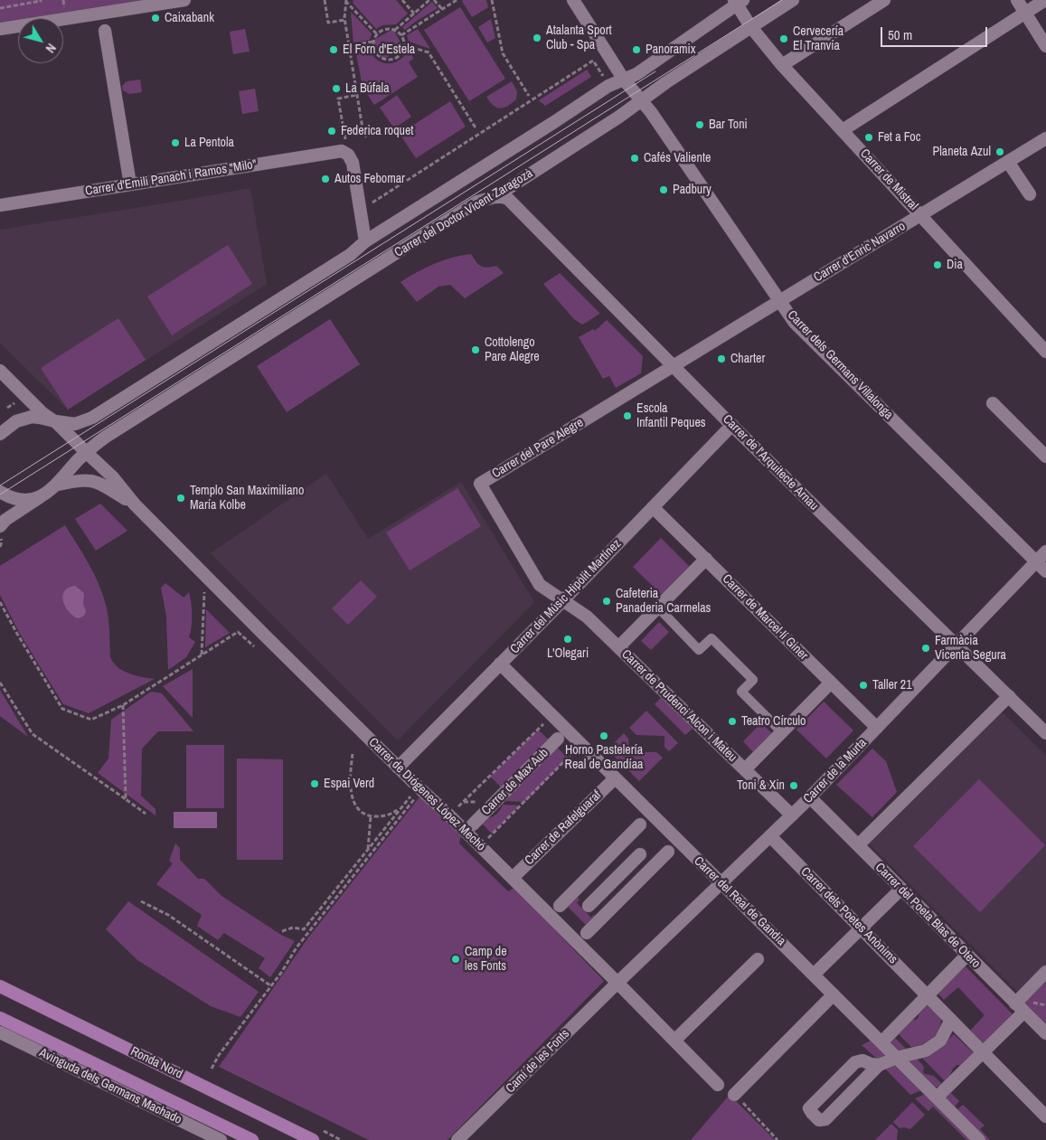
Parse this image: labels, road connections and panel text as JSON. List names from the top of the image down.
{
  "streets": {
    "main road": ["Ronda Nord"],
    "street": [
      "Carrer d'Emili Panach i Ramos \"Milo\"",
      "Carrer de Mistral",
      "Carrer del Doctor Vicent Zaragozà",
      "Carrer d'Enric Navarro",
      "Carrer dels Germans Villalonga",
      "Carrer del Pare Alegre",
      "Carrer de l'Arquitecte Arnau",
      "Carrer del Músic Hipòlit Martínez",
      "Carrer de Marcel·lí Giner",
      "Carrer de Prudenci Alcon i Mateu",
      "Carrer de la Murta",
      "Carrer de Max Aub",
      "Carrer de Diógenes López Mechó",
      "Carrer de Rafelguaraf",
      "Carrer del Real de Gandia",
      "Carrer dels Poetes Anònims",
      "Carrer del Poeta Blas de Otero",
      "Camí de les Fonts",
      "Avinguda dels Germans Machado"
    ]
  },
  "crossings": [
    ["Carrer de Mistral", "Carrer del Doctor Vicent Zaragozà"],
    ["Carrer de Mistral", "Carrer d'Enric Navarro"],
    ["Carrer del Doctor Vicent Zaragozà", "Carrer dels Germans Villalonga"],
    ["Carrer del Doctor Vicent Zaragozà", "Carrer de l'Arquitecte Arnau"],
    ["Carrer del Doctor Vicent Zaragozà", "Carrer de Diógenes López Mechó"],
    ["Carrer d'Enric Navarro", "Carrer dels Germans Villalonga"],
    ["Carrer d'Enric Navarro", "Carrer del Pare Alegre"],
    ["Carrer d'Enric Navarro", "Carrer de l'Arquitecte Arnau"],
    ["Carrer dels Germans Villalonga", "Carrer de la Murta"],
    ["Carrer del Pare Alegre", "Carrer de l'Arquitecte Arnau"],
    ["Carrer del Pare Alegre", "Carrer del Músic Hipòlit Martínez"],
    ["Carrer del Pare Alegre", "Carrer de Prudenci Alcon i Mateu"],
    ["Carrer de l'Arquitecte Arnau", "Carrer del Músic Hipòlit Martínez"],
    ["Carrer de l'Arquitecte Arnau", "Carrer de la Murta"],
    ["Carrer del Músic Hipòlit Martínez", "Carrer de Marcel·lí Giner"],
    ["Carrer del Músic Hipòlit Martínez", "Carrer de Prudenci Alcon i Mateu"],
    ["Carrer del Músic Hipòlit Martínez", "Carrer de Diógenes López Mechó"],
    ["Carrer del Músic Hipòlit Martínez", "Carrer del Real de Gandia"],
    ["Carrer de Marcel·lí Giner", "Carrer de la Murta"],
    ["Carrer de Prudenci Alcon i Mateu", "Carrer de la Murta"],
    ["Carrer de la Murta", "Carrer de Diógenes López Mechó"],
    ["Carrer de la Murta", "Carrer del Real de Gandia"],
    ["Carrer de la Murta", "Carrer dels Poetes Anònims"],
    ["Carrer de la Murta", "Carrer del Poeta Blas de Otero"],
    ["Carrer de la Murta", "Camí de les Fonts"],
    ["Carrer de Diógenes López Mechó", "Carrer de Rafelguaraf"],
    ["Carrer de Diógenes López Mechó", "Camí de les Fonts"],
    ["Carrer de Rafelguaraf", "Carrer del Real de Gandia"]
  ],
  "places": [
    "Caixabank",
    "Atalanta Sport Club - Spa",
    "Cervecería El Tranvía",
    "El Forn d'Estela",
    "Panoramix",
    "La Búfala",
    "Bar Toni",
    "Federica roquet",
    "Fet a Foc",
    "La Pentola",
    "Planeta Azul",
    "Cafés Valiente",
    "Autos Febomar",
    "Padbury",
    "Dia",
    "Cottolengo Pare Alegre",
    "Charter",
    "Escola Infantil Peques",
    "Templo San Maximiliano María Kolbe",
    "Cafeteria Panaderia Carmelas",
    "L'Olegari",
    "Farmàcia Vicenta Segura",
    "Taller 21",
    "Teatro Círculo",
    "Horno Pastelería Real de Gandíaa",
    "Espai Verd",
    "Toni & Xin",
    "Camp de les Fonts"
  ],
  "scale_bar": "50 m",
  "north": "bottom right"
}
